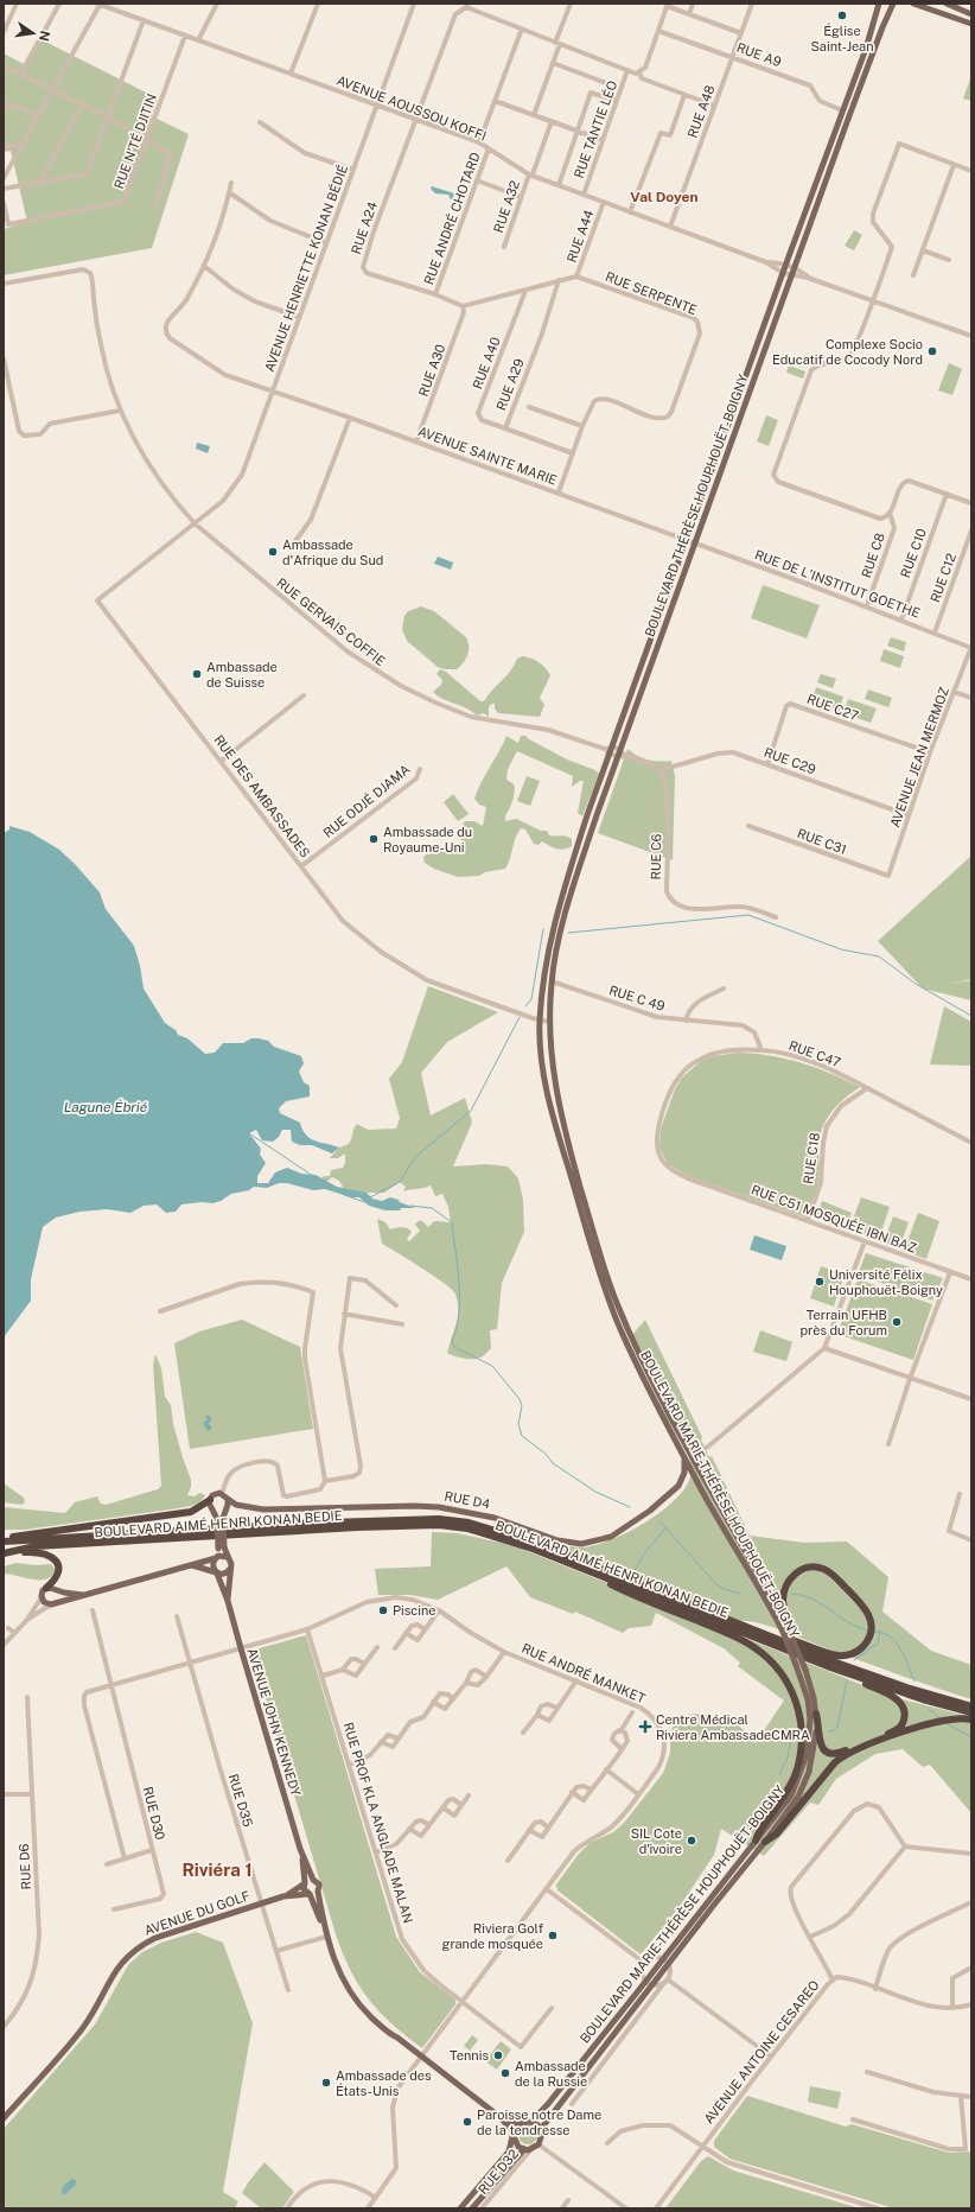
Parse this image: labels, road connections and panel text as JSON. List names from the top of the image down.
{
  "streets": {
    "highway": ["BOULEVARD AIMÉ HENRI KONAN BEDIE"],
    "main road": [
      "BOULEVARD THÉRÈSE HOUPHOUËT-BOIGNY",
      "BOULEVARD MARIE-THÉRÈSE HOUPHOUËT-BOIGNY",
      "RUE D4",
      "AVENUE JOHN KENNEDY",
      "AVENUE DU GOLF"
    ],
    "street": [
      "RUE A9",
      "AVENUE AOUSSOU KOFFI",
      "RUE A48",
      "RUE TANTIE LÉO",
      "RUE N'TÉ DJITIN",
      "RUE A32",
      "RUE ANDRÉ CHOTARD",
      "RUE A24",
      "RUE A44",
      "AVENUE HENRIETTE KONAN BÉDIÉ",
      "RUE SERPENTE",
      "RUE A40",
      "RUE A30",
      "RUE A29",
      "AVENUE SAINTE MARIE",
      "RUE C10",
      "RUE C8",
      "RUE C12",
      "RUE DE L'INSTITUT GOETHE",
      "RUE GERVAIS COFFIE",
      "RUE C27",
      "AVENUE JEAN MERMOZ",
      "RUE C29",
      "RUE DES AMBASSADES",
      "RUE ODJÉ DJAMA",
      "RUE C31",
      "RUE C6",
      "RUE C 49",
      "RUE C47",
      "RUE C18",
      "RUE C51 MOSQUÉE IBN BAZ",
      "RUE ANDRÉ MANKET",
      "RUE D35",
      "RUE D30",
      "RUE PROF KLA ANGLADE MALAN",
      "RUE D6",
      "AVENUE ANTOINE CESAREO",
      "RUE D32"
    ]
  },
  "crossings": [
    ["RUE A9", "RUE A48"],
    ["RUE A9", "BOULEVARD THÉRÈSE HOUPHOUËT-BOIGNY"],
    ["AVENUE AOUSSOU KOFFI", "RUE A48"],
    ["AVENUE AOUSSOU KOFFI", "RUE TANTIE LÉO"],
    ["AVENUE AOUSSOU KOFFI", "RUE N'TÉ DJITIN"],
    ["AVENUE AOUSSOU KOFFI", "RUE A32"],
    ["AVENUE AOUSSOU KOFFI", "RUE ANDRÉ CHOTARD"],
    ["AVENUE AOUSSOU KOFFI", "RUE A24"],
    ["AVENUE AOUSSOU KOFFI", "RUE A44"],
    ["AVENUE AOUSSOU KOFFI", "AVENUE HENRIETTE KONAN BÉDIÉ"],
    ["AVENUE AOUSSOU KOFFI", "BOULEVARD THÉRÈSE HOUPHOUËT-BOIGNY"],
    ["RUE ANDRÉ CHOTARD", "RUE A24"],
    ["RUE A24", "RUE A30"],
    ["RUE A44", "RUE SERPENTE"],
    ["AVENUE HENRIETTE KONAN BÉDIÉ", "AVENUE SAINTE MARIE"],
    ["AVENUE HENRIETTE KONAN BÉDIÉ", "RUE GERVAIS COFFIE"],
    ["AVENUE HENRIETTE KONAN BÉDIÉ", "RUE DES AMBASSADES"],
    ["RUE SERPENTE", "RUE A29"],
    ["RUE SERPENTE", "AVENUE SAINTE MARIE"],
    ["RUE A40", "RUE A29"],
    ["RUE A30", "AVENUE SAINTE MARIE"],
    ["AVENUE SAINTE MARIE", "BOULEVARD THÉRÈSE HOUPHOUËT-BOIGNY"],
    ["AVENUE SAINTE MARIE", "RUE DE L'INSTITUT GOETHE"],
    ["BOULEVARD THÉRÈSE HOUPHOUËT-BOIGNY", "RUE DE L'INSTITUT GOETHE"],
    ["BOULEVARD THÉRÈSE HOUPHOUËT-BOIGNY", "RUE DES AMBASSADES"],
    ["BOULEVARD THÉRÈSE HOUPHOUËT-BOIGNY", "RUE C 49"],
    ["BOULEVARD THÉRÈSE HOUPHOUËT-BOIGNY", "BOULEVARD MARIE-THÉRÈSE HOUPHOUËT-BOIGNY"],
    ["RUE C10", "RUE DE L'INSTITUT GOETHE"],
    ["RUE C8", "RUE DE L'INSTITUT GOETHE"],
    ["RUE C12", "RUE DE L'INSTITUT GOETHE"],
    ["RUE DE L'INSTITUT GOETHE", "AVENUE JEAN MERMOZ"],
    ["RUE GERVAIS COFFIE", "RUE DES AMBASSADES"],
    ["RUE C27", "AVENUE JEAN MERMOZ"],
    ["RUE C27", "RUE C29"],
    ["AVENUE JEAN MERMOZ", "RUE C29"],
    ["AVENUE JEAN MERMOZ", "RUE C31"],
    ["RUE C29", "RUE C6"],
    ["RUE DES AMBASSADES", "RUE ODJÉ DJAMA"],
    ["RUE DES AMBASSADES", "BOULEVARD MARIE-THÉRÈSE HOUPHOUËT-BOIGNY"],
    ["RUE C 49", "RUE C47"],
    ["RUE C47", "RUE C18"],
    ["RUE C47", "RUE C51 MOSQUÉE IBN BAZ"],
    ["RUE C18", "RUE C51 MOSQUÉE IBN BAZ"],
    ["BOULEVARD MARIE-THÉRÈSE HOUPHOUËT-BOIGNY", "RUE D4"],
    ["BOULEVARD MARIE-THÉRÈSE HOUPHOUËT-BOIGNY", "AVENUE JOHN KENNEDY"],
    ["BOULEVARD MARIE-THÉRÈSE HOUPHOUËT-BOIGNY", "RUE D32"],
    ["RUE D4", "AVENUE JOHN KENNEDY"],
    ["RUE ANDRÉ MANKET", "AVENUE JOHN KENNEDY"],
    ["RUE ANDRÉ MANKET", "RUE PROF KLA ANGLADE MALAN"],
    ["AVENUE JOHN KENNEDY", "AVENUE DU GOLF"],
    ["AVENUE JOHN KENNEDY", "RUE D32"],
    ["RUE D35", "AVENUE DU GOLF"]
  ],
  "districts": ["Val Doyen", "Riviéra 1"],
  "water": ["Lagune Ébrié"],
  "places": {
    "other": [
      "Église Saint-Jean",
      "Complexe Socio Educatif de Cocody Nord",
      "Ambassade d'Afrique du Sud",
      "Ambassade de Suisse",
      "Ambassade du Royaume-Uni",
      "Université Félix Houphouët-Boigny",
      "Terrain UFHB près du Forum",
      "Piscine",
      "SIL Cote d'ivoire",
      "Riviera Golf grande mosquée",
      "Tennis",
      "Ambassade de la Russie",
      "Ambassade des États-Unis",
      "Paroisse notre Dame de la tendresse"
    ],
    "health": ["Centre Médical Riviera AmbassadeCMRA"]
  },
  "north": "right"
}
